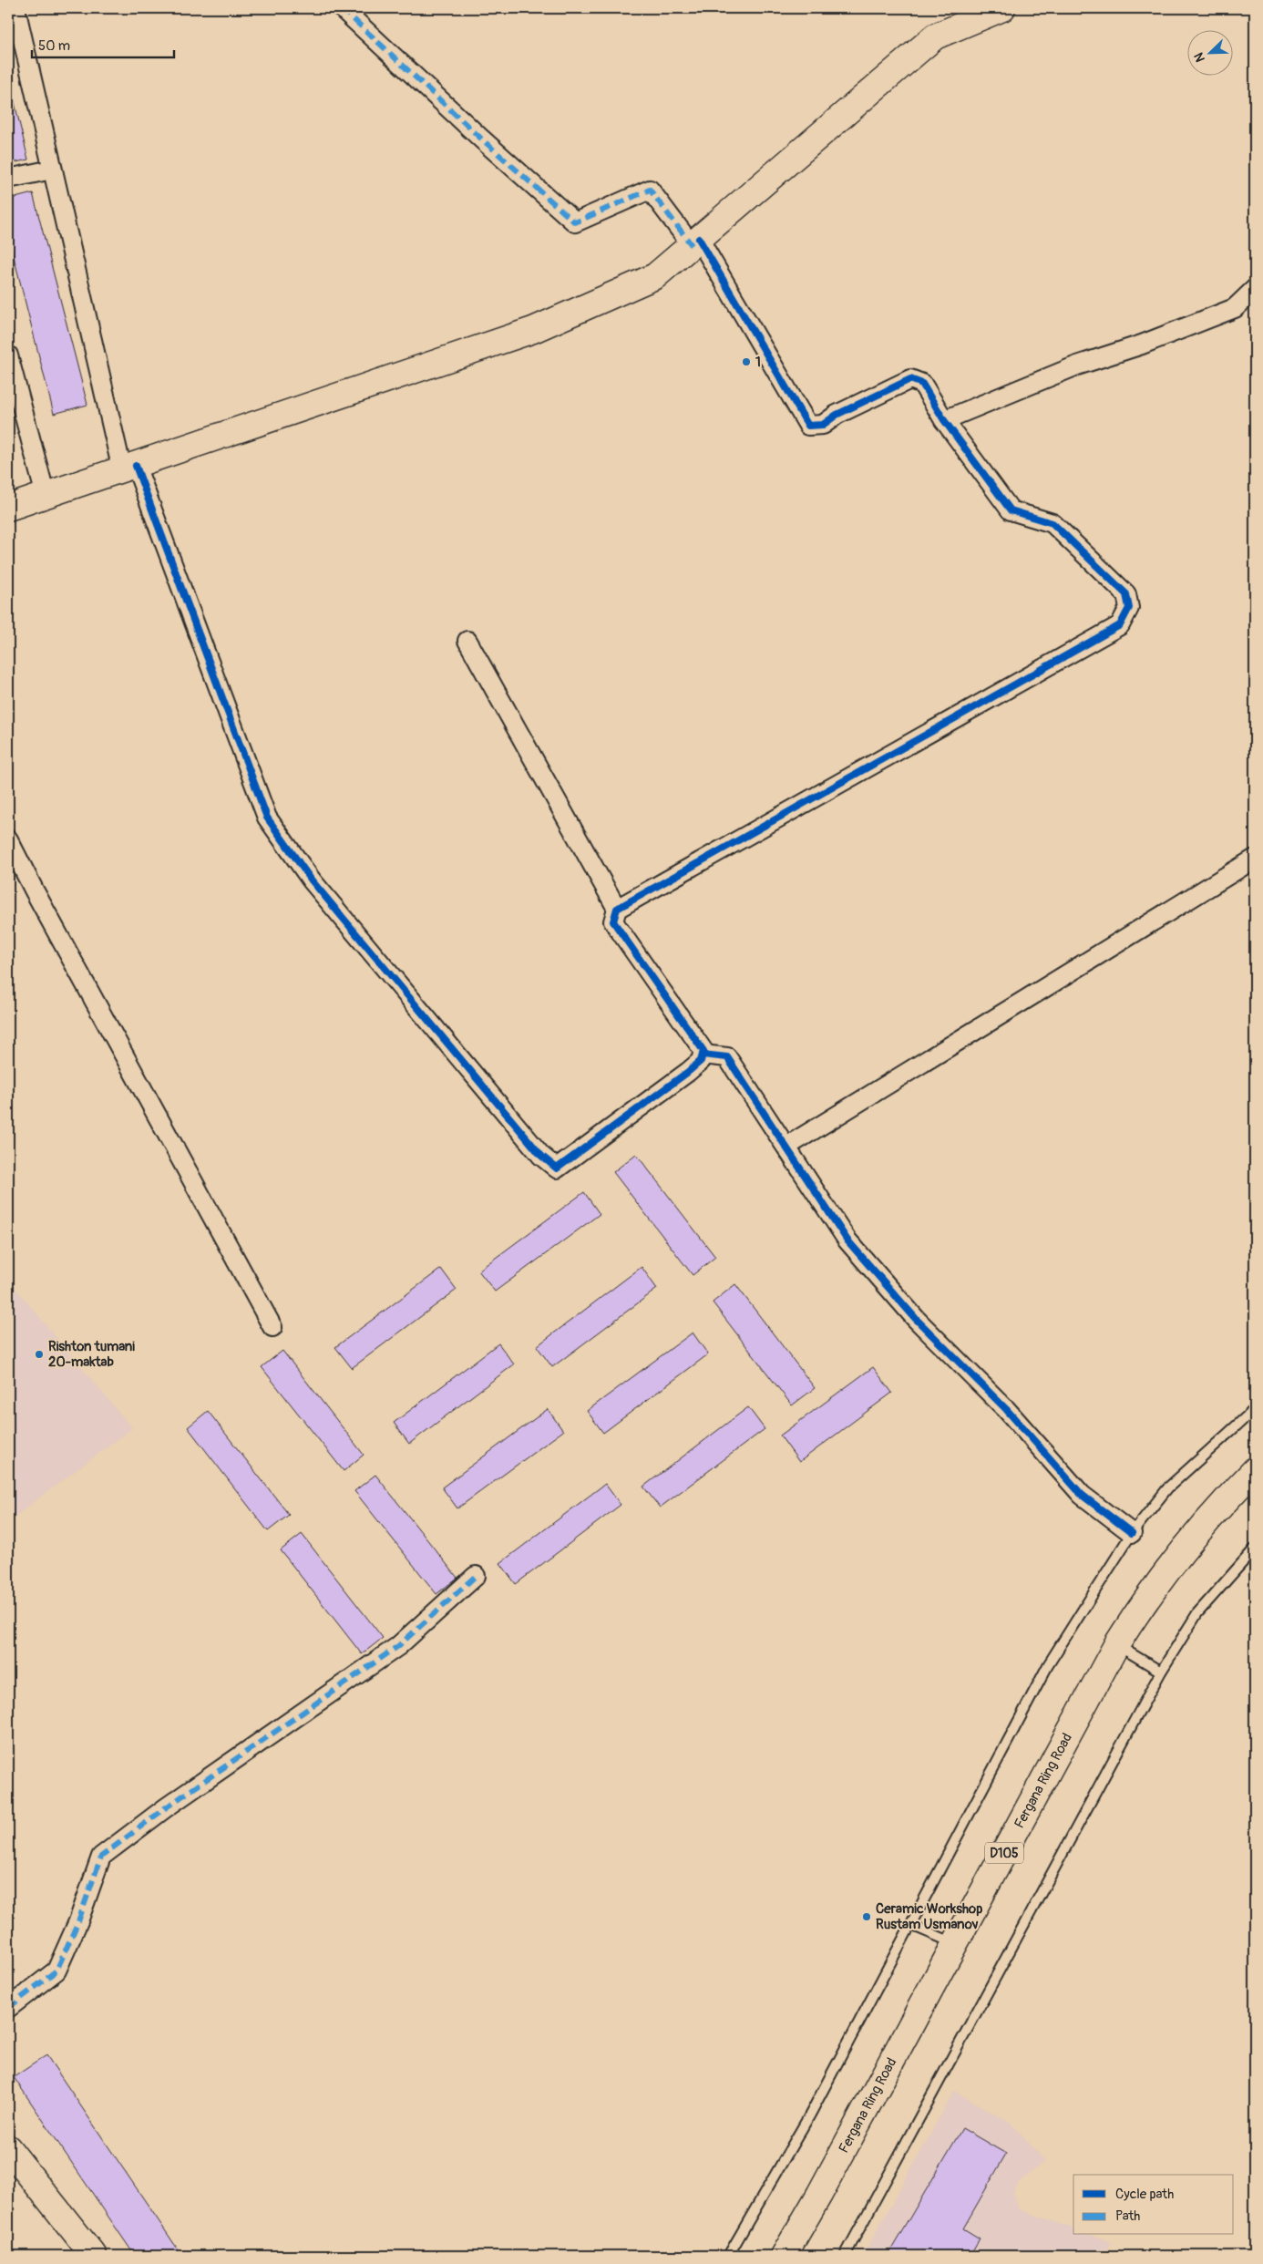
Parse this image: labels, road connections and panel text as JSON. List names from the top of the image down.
{
  "streets": {
    "street": ["Fergana Ring Road", "D105"]
  },
  "places": ["1", "Rishton tumani 20-maktab", "Ceramic Workshop Rustam Usmanov"],
  "legend": ["Cycle path", "Path"],
  "scale_bar": "50 m",
  "north": "bottom left"
}
